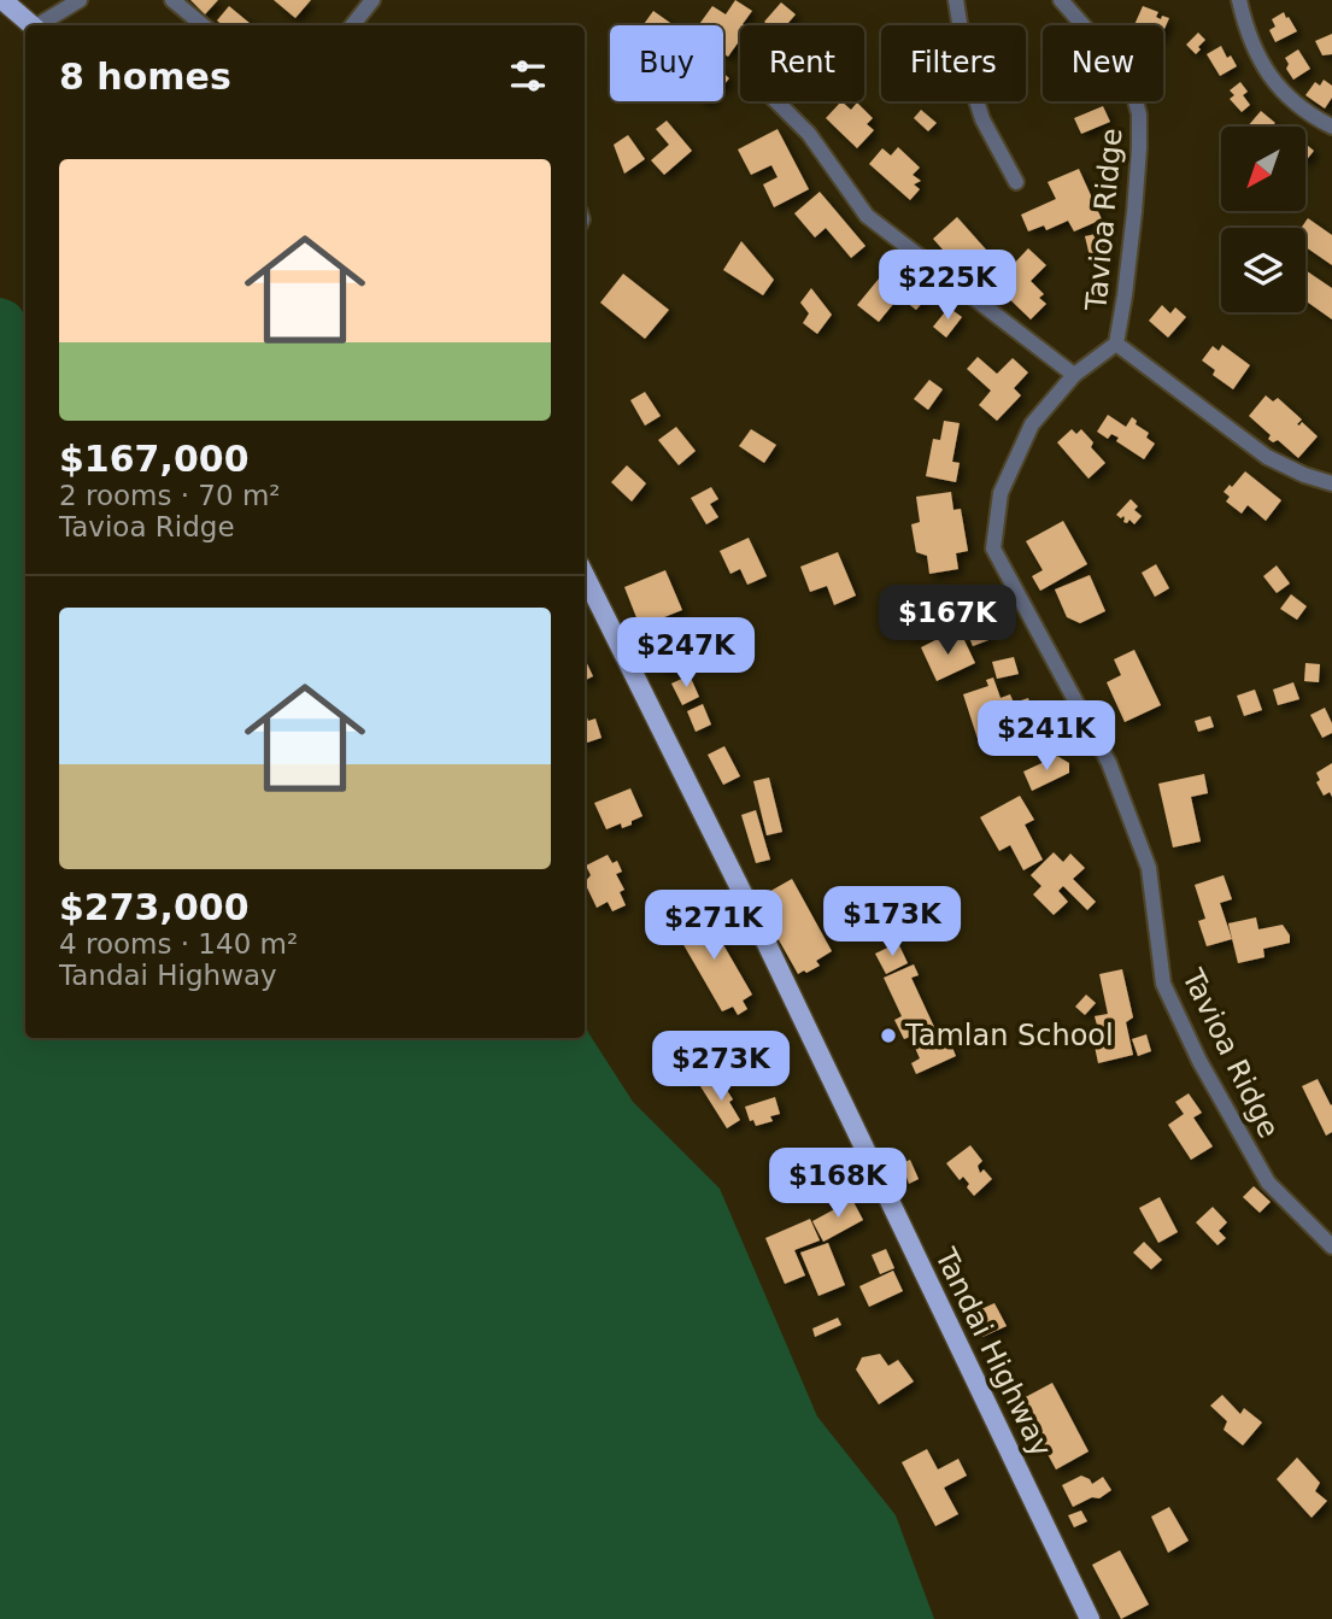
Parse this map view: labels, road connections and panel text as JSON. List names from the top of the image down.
{
  "streets": {
    "main road": ["Tandai Highway"],
    "street": ["Tavioa Ridge"]
  },
  "places": ["Tamlan School"],
  "north": "bottom left",
  "page": {
    "chip": [
      "Buy",
      "Rent",
      "Filters",
      "New"
    ],
    "heading": "8 homes",
    "list": [
      {
        "name": "$167,000",
        "note": "2 rooms · 70 m² · Tavioa Ridge"
      },
      {
        "name": "$273,000",
        "note": "4 rooms · 140 m² · Tandai Highway"
      }
    ],
    "price": [
      "$225K",
      "$167K",
      "$247K",
      "$241K",
      "$173K",
      "$271K",
      "$273K",
      "$168K"
    ]
  }
}
